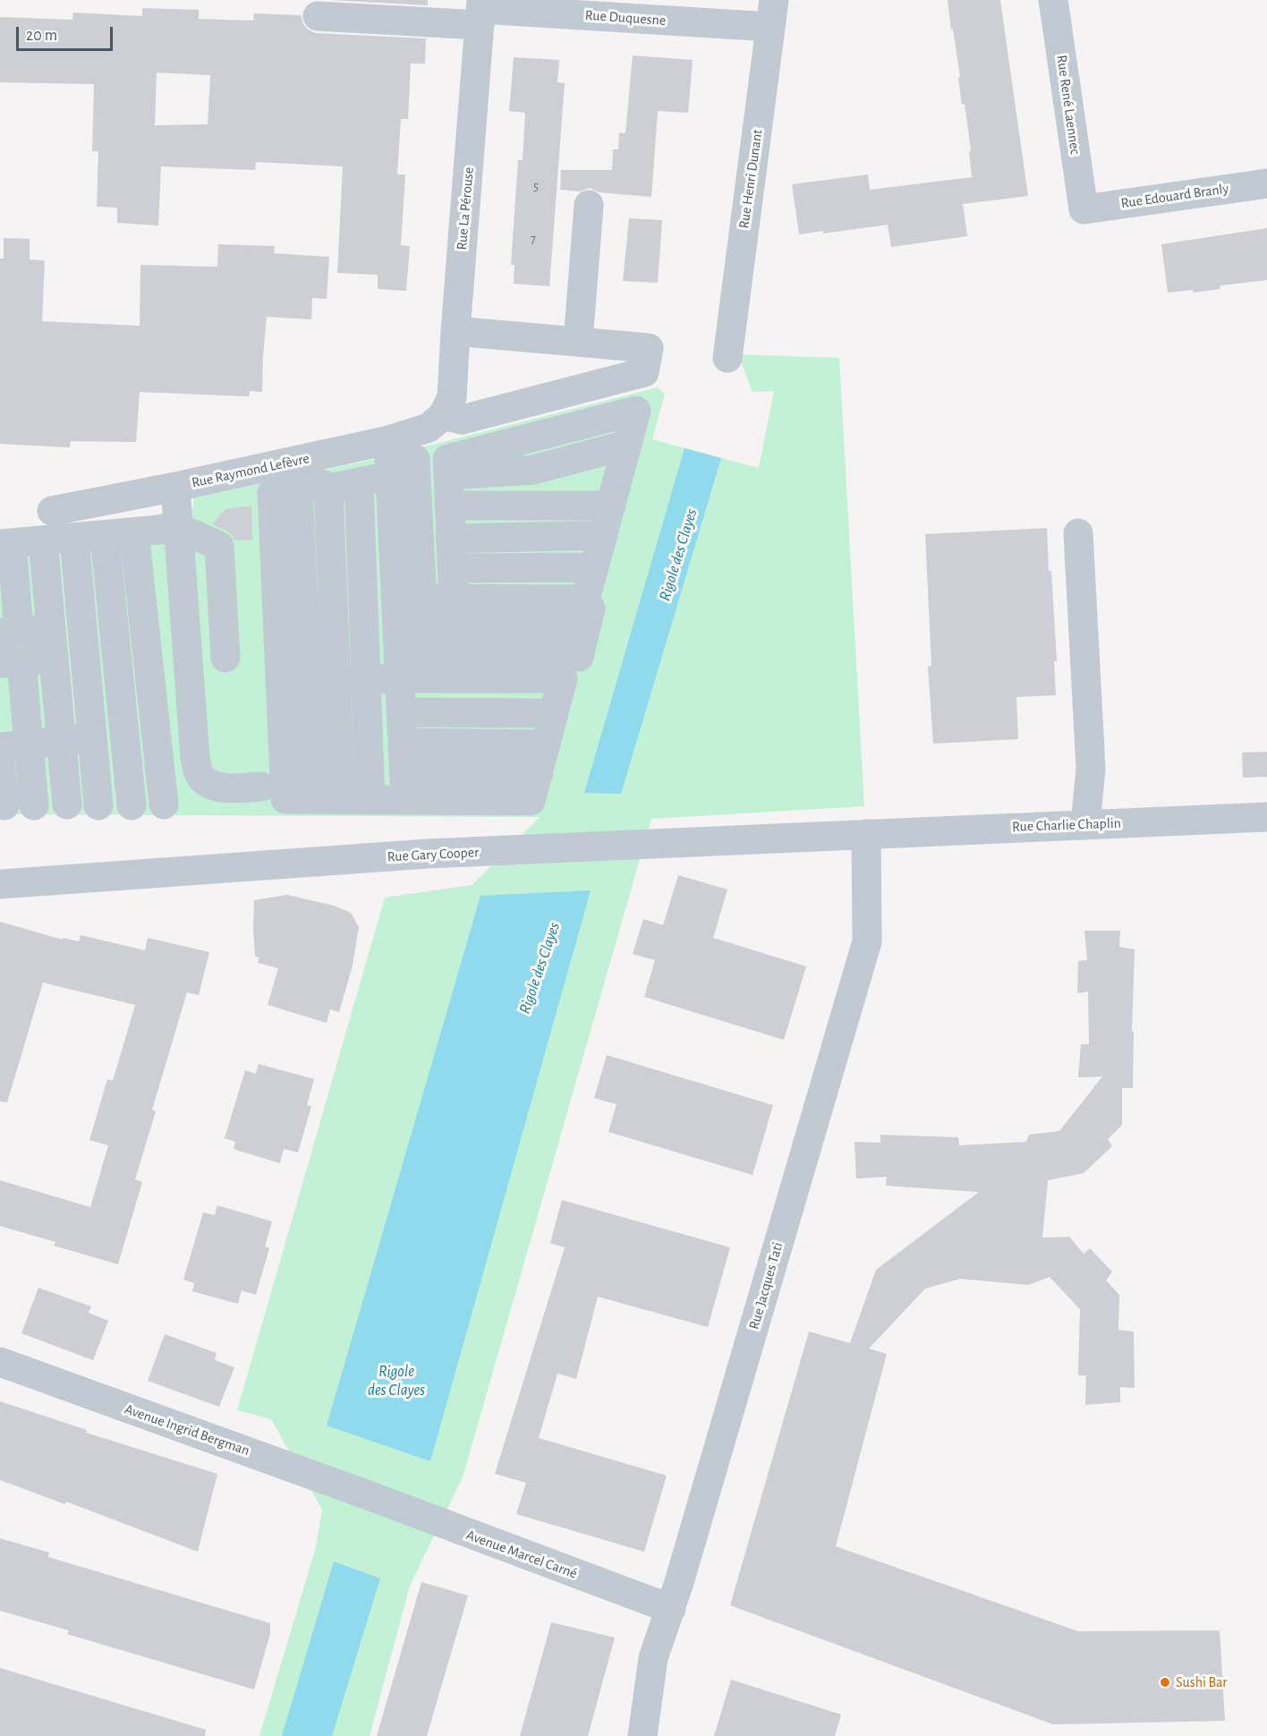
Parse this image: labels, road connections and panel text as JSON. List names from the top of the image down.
{
  "streets": {
    "street": [
      "Rue Duquesne",
      "Rue René Laennec",
      "Rue Henri Dunant",
      "Rue Edouard Branly",
      "Rue La Pérouse",
      "Rue Raymond Lefèvre",
      "Rue Charlie Chaplin",
      "Rue Gary Cooper",
      "Rue Jacques Tati",
      "Avenue Ingrid Bergman",
      "Avenue Marcel Carné"
    ]
  },
  "crossings": [
    ["Rue Duquesne", "Rue Henri Dunant"],
    ["Rue Duquesne", "Rue La Pérouse"],
    ["Rue René Laennec", "Rue Edouard Branly"],
    ["Rue La Pérouse", "Rue Raymond Lefèvre"],
    ["Rue Charlie Chaplin", "Rue Gary Cooper"],
    ["Rue Charlie Chaplin", "Rue Jacques Tati"],
    ["Rue Gary Cooper", "Rue Jacques Tati"],
    ["Rue Jacques Tati", "Avenue Marcel Carné"],
    ["Avenue Ingrid Bergman", "Avenue Marcel Carné"]
  ],
  "water": ["Rigole des Clayes"],
  "places": ["Sushi Bar"],
  "house_numbers": ["5", "7"],
  "scale_bar": "20 m"
}
